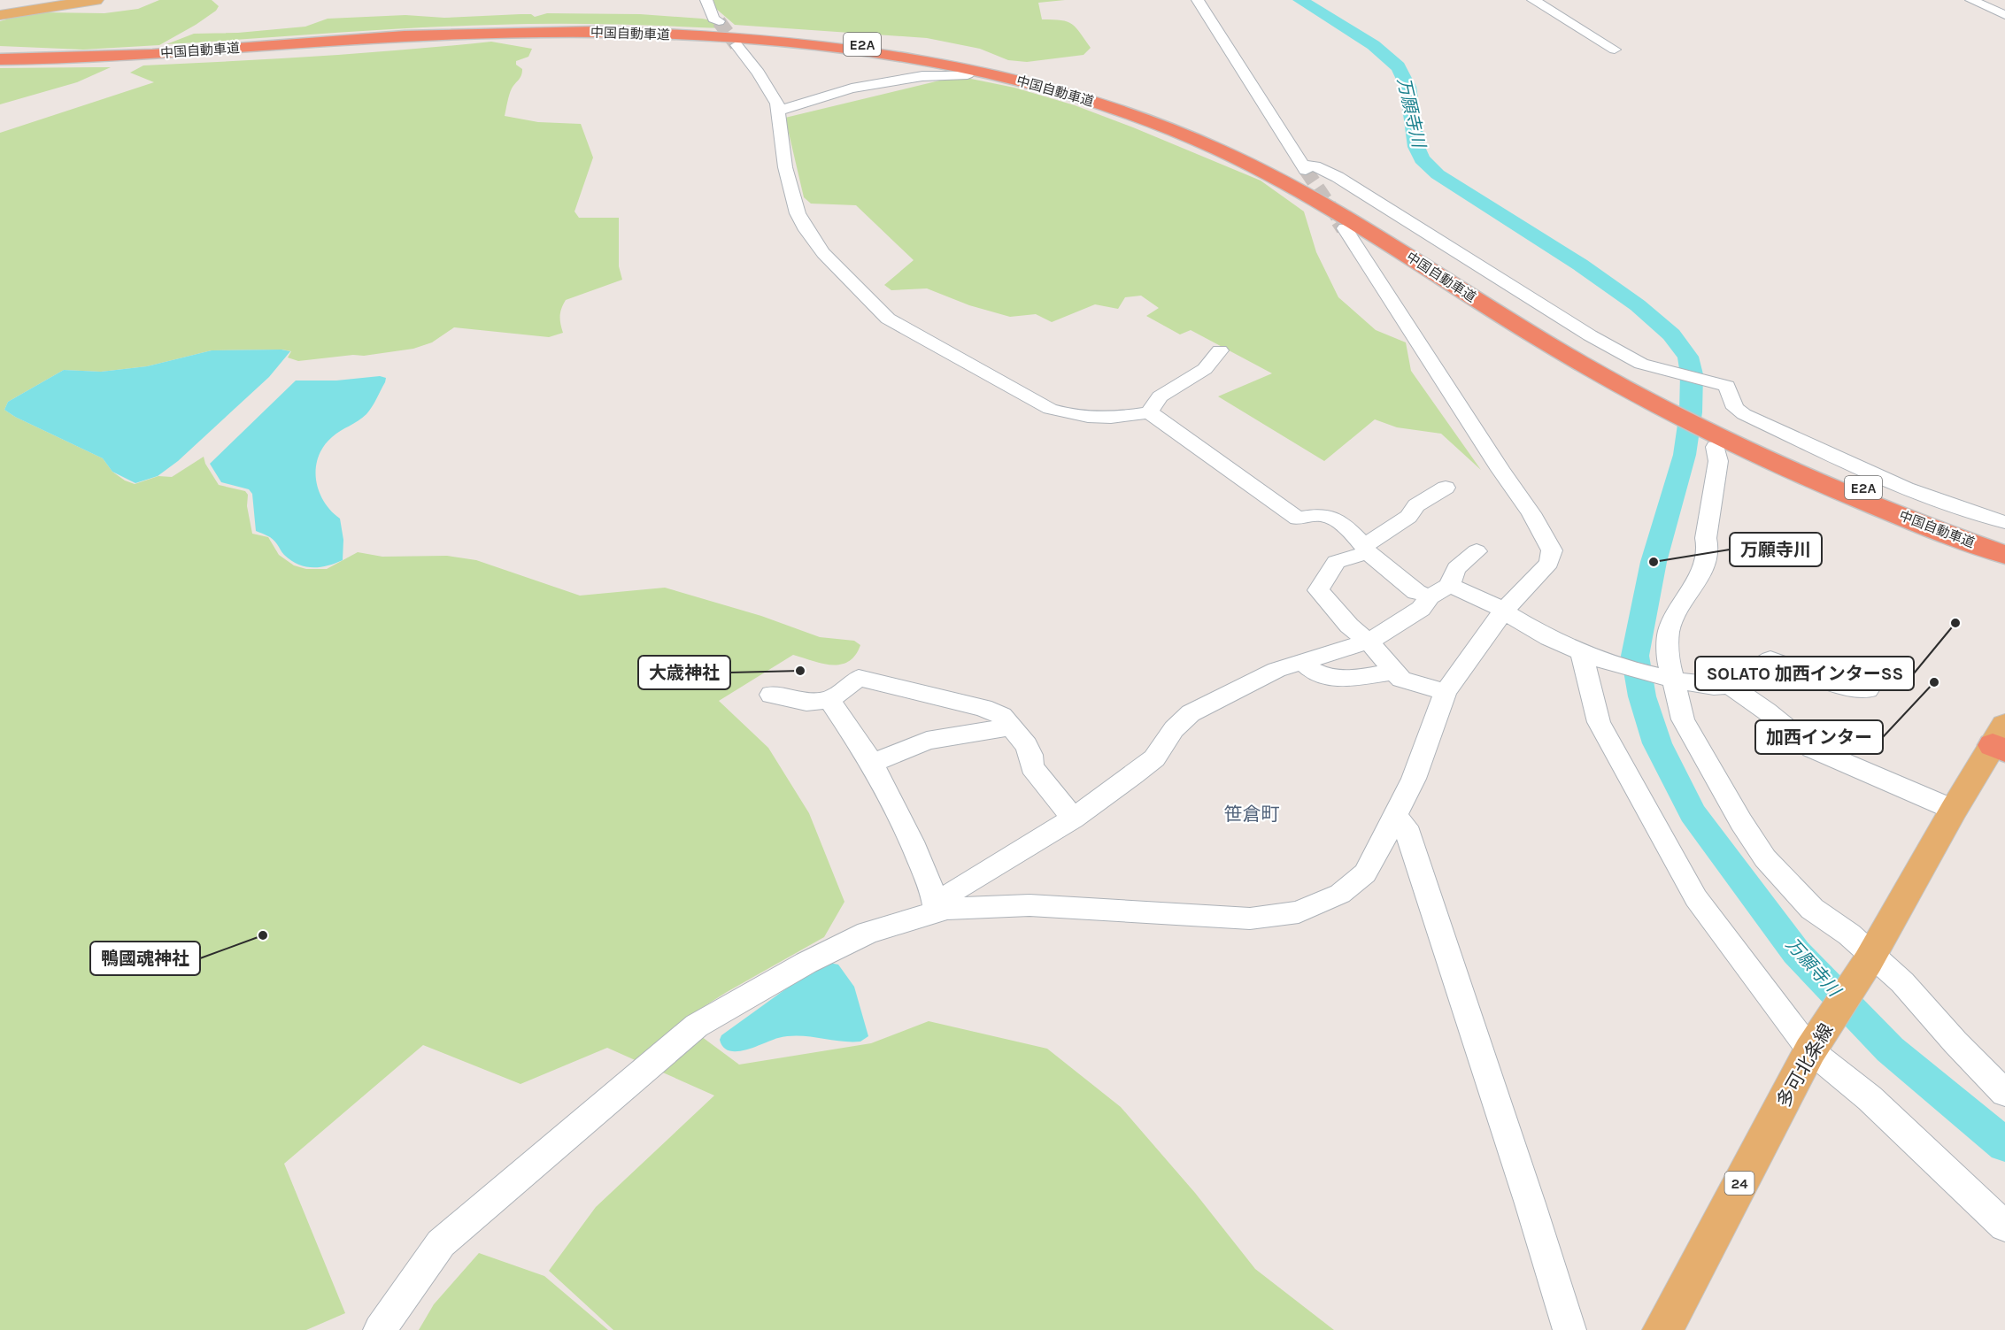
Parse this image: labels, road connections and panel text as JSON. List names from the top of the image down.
{
  "streets": {
    "highway": ["中国自動車道", "E2A"],
    "main road": ["多可北条線", "24"]
  },
  "districts": ["笹倉町"],
  "water": ["万願寺川"],
  "places": [
    "万願寺川",
    "SOLATO 加西インターSS",
    "大歳神社",
    "加西インター",
    "鴨國魂神社"
  ]
}
